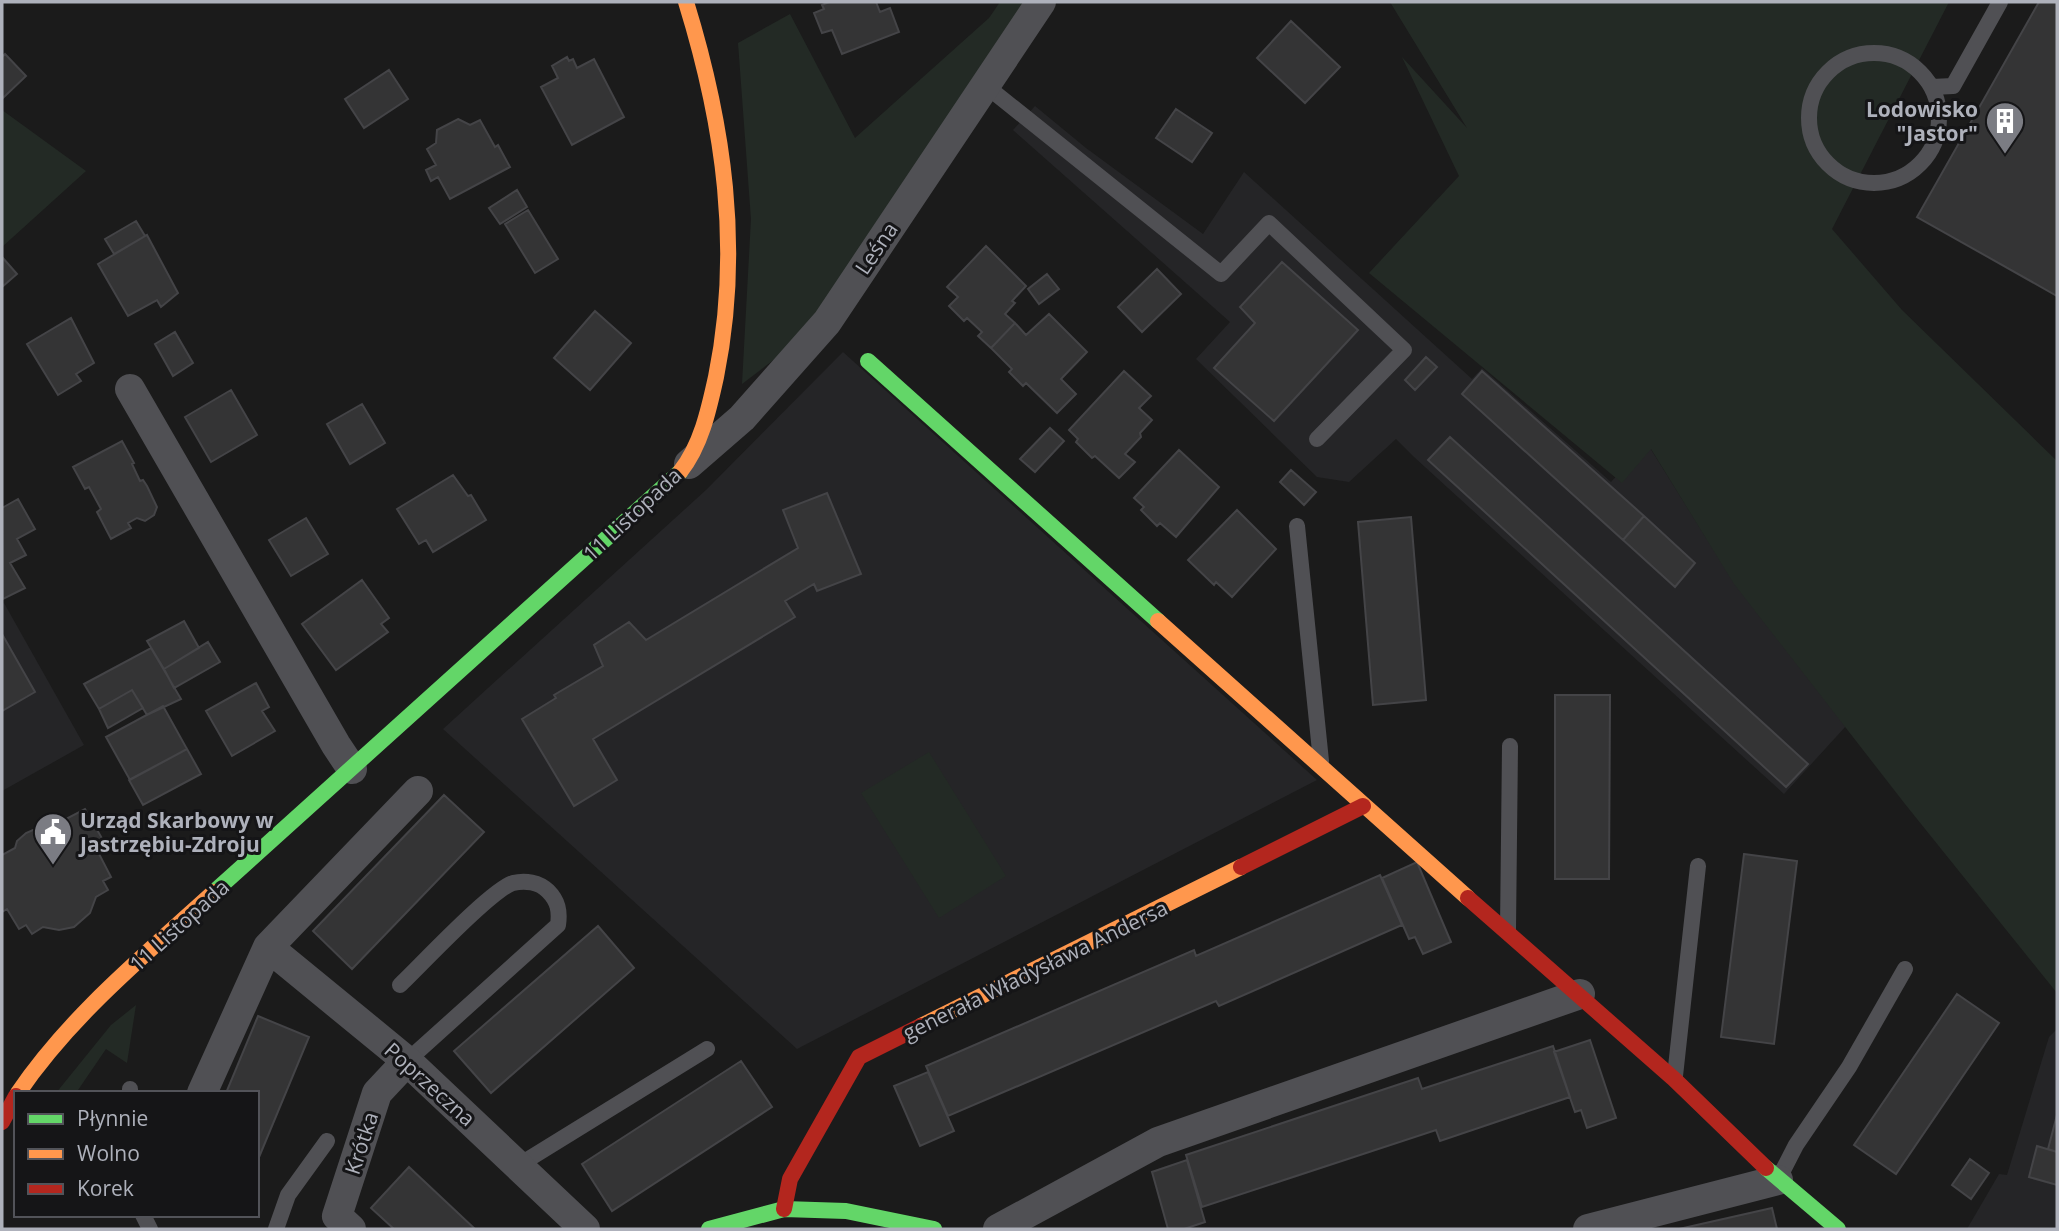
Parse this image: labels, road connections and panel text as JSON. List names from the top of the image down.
{
  "streets": {
    "street": [
      "Leśna",
      "11 Listopada",
      "generała Władysława Andersa",
      "Poprzeczna",
      "Krótka"
    ]
  },
  "crossings": [
    ["Leśna", "11 Listopada"],
    ["Poprzeczna", "Krótka"]
  ],
  "places": {
    "building": ["Lodowisko \"Jastor\""],
    "public building": ["Urząd Skarbowy w Jastrzębiu-Zdroju"]
  },
  "legend": ["Płynnie", "Wolno", "Korek"]
}
